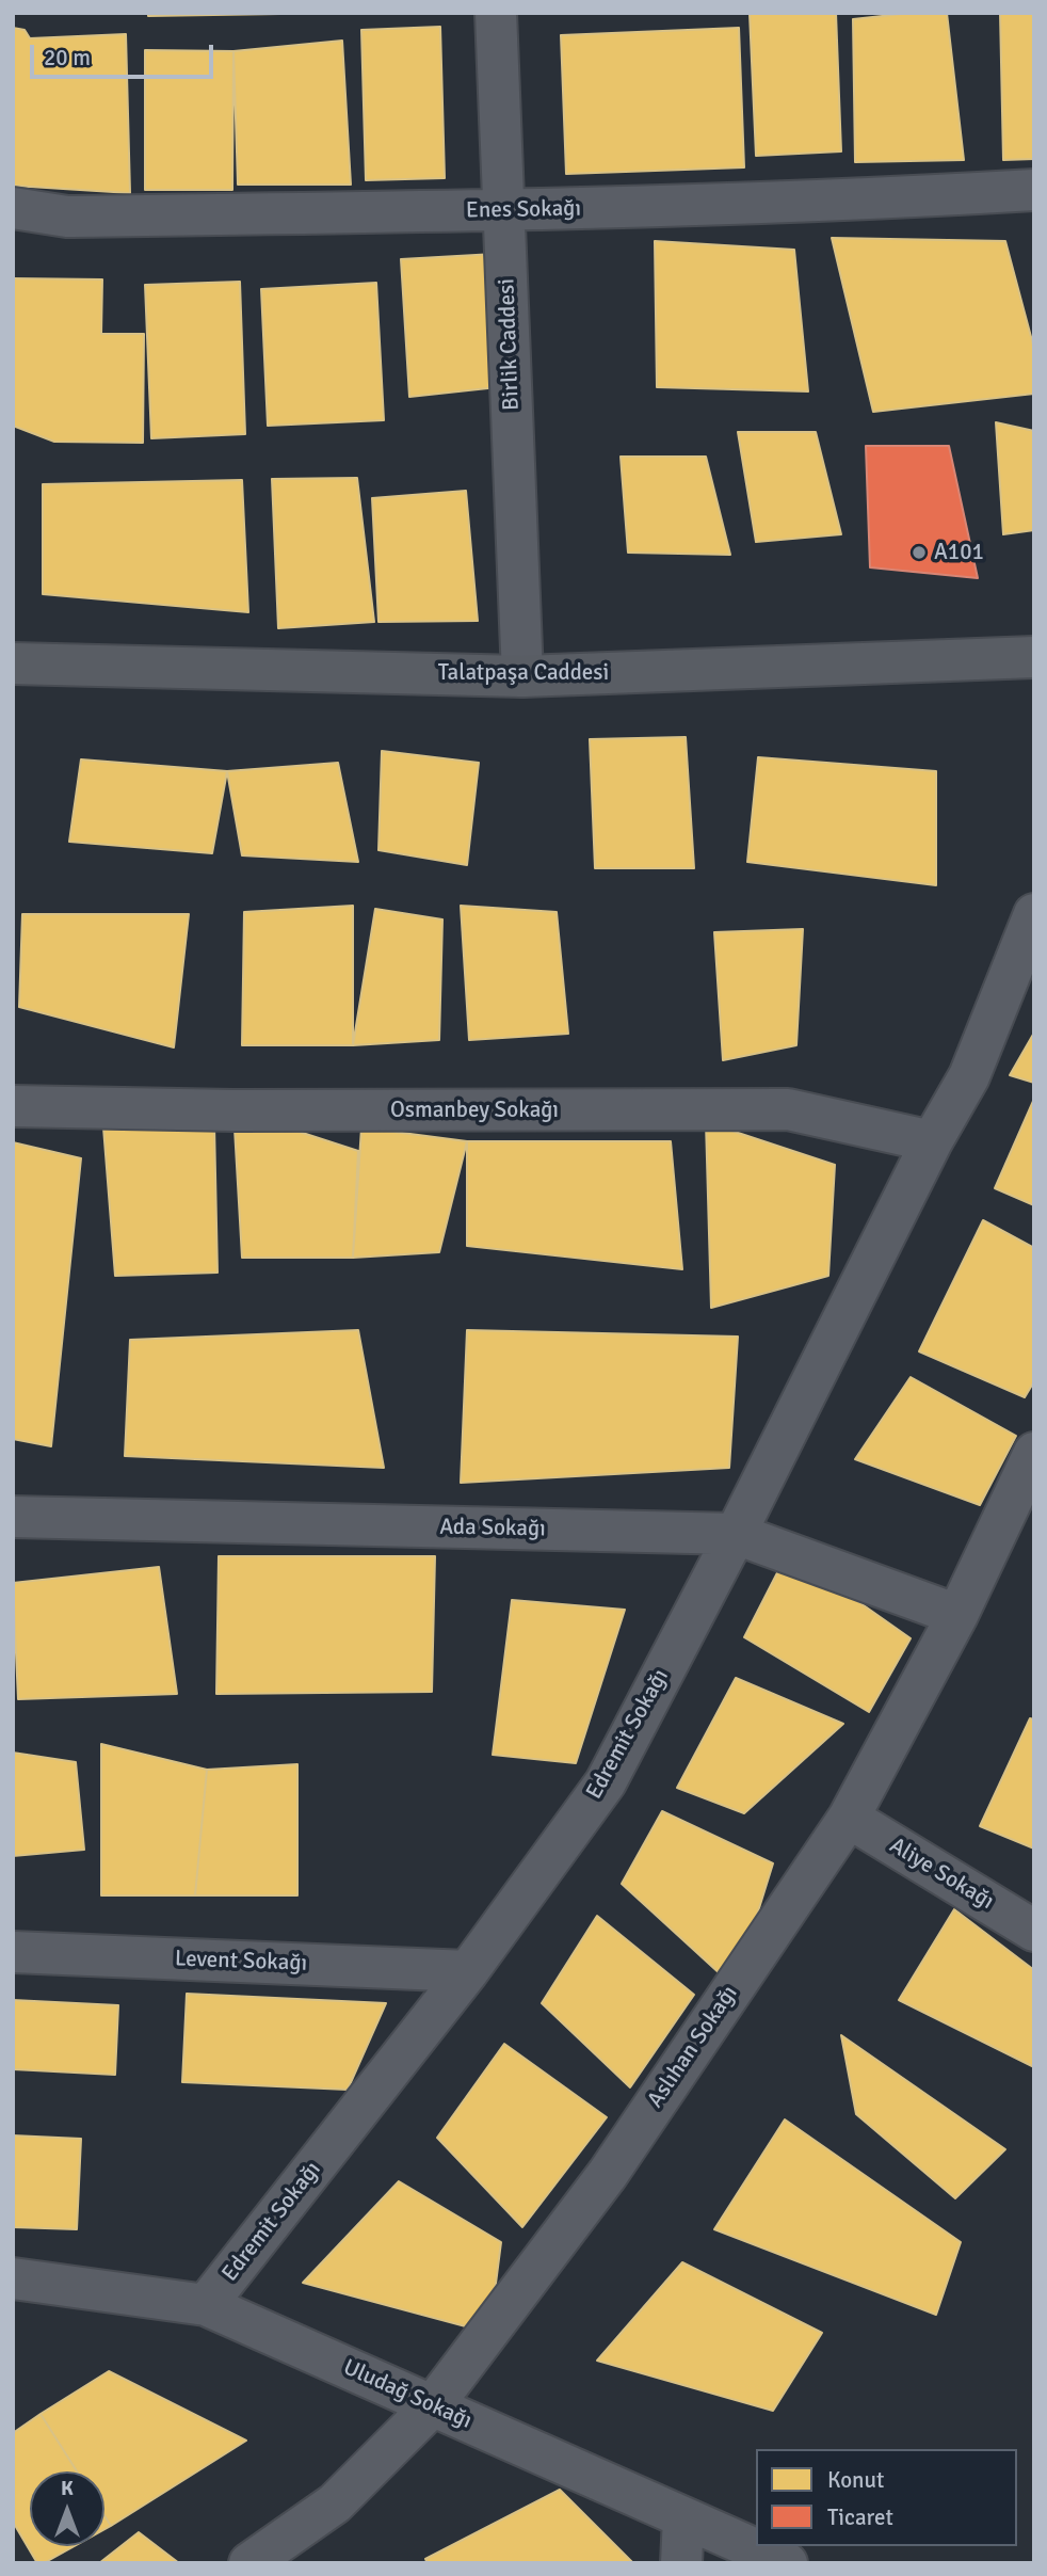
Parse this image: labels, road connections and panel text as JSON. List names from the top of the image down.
{
  "streets": {
    "main road": ["Talatpaşa Caddesi"],
    "street": [
      "Enes Sokağı",
      "Birlik Caddesi",
      "Osmanbey Sokağı",
      "Ada Sokağı",
      "Edremit Sokağı",
      "Aliye Sokağı",
      "Levent Sokağı",
      "Aslıhan Sokağı",
      "Uludağ Sokağı"
    ]
  },
  "crossings": [
    ["Enes Sokağı", "Birlik Caddesi"],
    ["Birlik Caddesi", "Talatpaşa Caddesi"],
    ["Osmanbey Sokağı", "Edremit Sokağı"],
    ["Ada Sokağı", "Edremit Sokağı"],
    ["Ada Sokağı", "Aslıhan Sokağı"],
    ["Edremit Sokağı", "Levent Sokağı"],
    ["Edremit Sokağı", "Uludağ Sokağı"],
    ["Aliye Sokağı", "Aslıhan Sokağı"],
    ["Aslıhan Sokağı", "Uludağ Sokağı"]
  ],
  "places": ["A101"],
  "legend": ["Konut", "Ticaret"],
  "scale_bar": "20 m",
  "north": "top"
}
